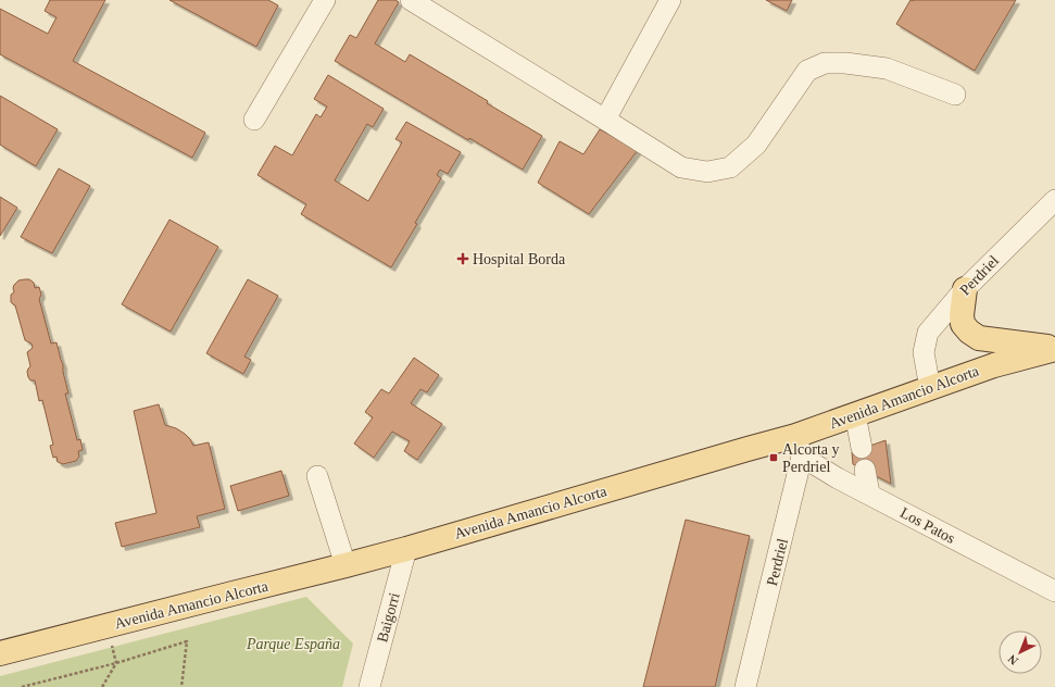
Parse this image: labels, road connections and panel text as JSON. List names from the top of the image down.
{
  "streets": {
    "main road": ["Avenida Amancio Alcorta"],
    "street": ["Perdriel", "Los Patos", "Baigorri"]
  },
  "crossings": [
    ["Perdriel", "Avenida Amancio Alcorta"],
    ["Perdriel", "Los Patos"],
    ["Avenida Amancio Alcorta", "Los Patos"],
    ["Avenida Amancio Alcorta", "Baigorri"]
  ],
  "parks": ["Parque España"],
  "places": {
    "health": ["Hospital Borda"],
    "transit": ["Alcorta y Perdriel"]
  },
  "north": "bottom left"
}
